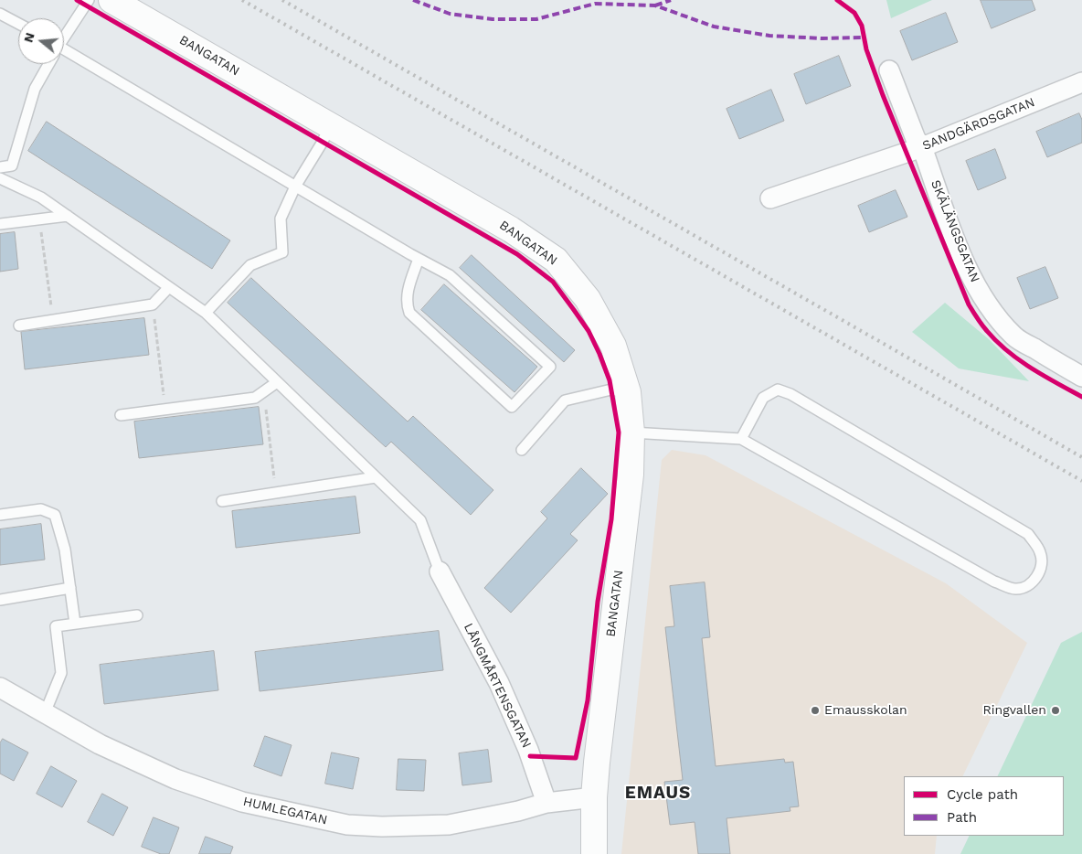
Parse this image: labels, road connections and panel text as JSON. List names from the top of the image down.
{
  "streets": {
    "street": [
      "BANGATAN",
      "SANDGÄRDSGATAN",
      "SKÄLÄNGSGATAN",
      "LÅNGMÅRTENSGATAN",
      "HUMLEGATAN"
    ]
  },
  "crossings": [
    ["BANGATAN", "HUMLEGATAN"],
    ["SANDGÄRDSGATAN", "SKÄLÄNGSGATAN"],
    ["LÅNGMÅRTENSGATAN", "HUMLEGATAN"]
  ],
  "districts": ["EMAUS"],
  "places": ["Emausskolan", "Ringvallen"],
  "legend": ["Cycle path", "Path"],
  "north": "left"
}
